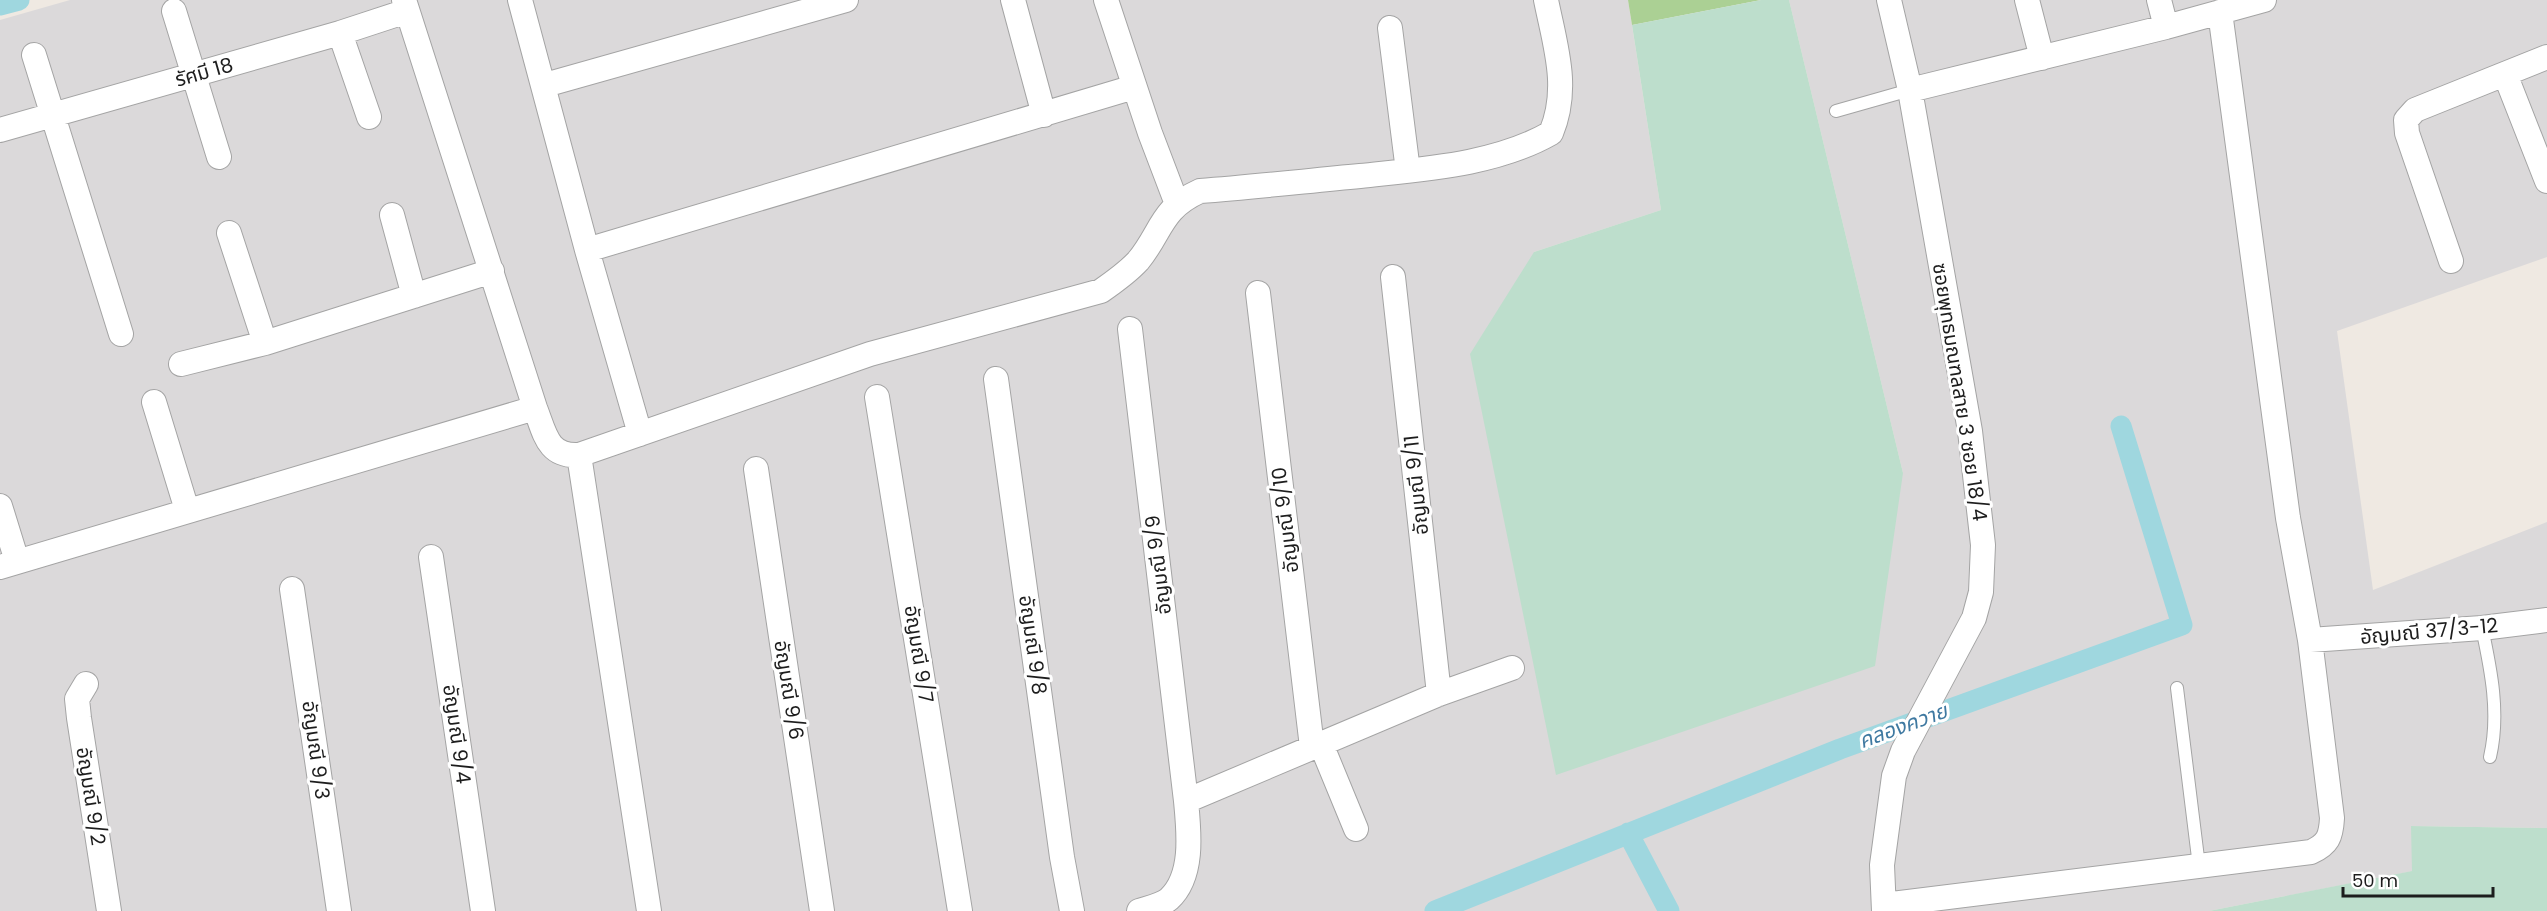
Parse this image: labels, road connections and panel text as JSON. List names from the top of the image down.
{
  "streets": {
    "street": [
      "รัศมี 18",
      "ซอยพุทธมณฑลสาย 3 ซอย 18/4",
      "อัญมณี 9/11",
      "อัญมณี 9/10",
      "อัญมณี 9/9",
      "อัญมณี 37/3-12",
      "อัญมณี 9/8",
      "อัญมณี 9/7",
      "อัญมณี 9/6",
      "อัญมณี 9/4",
      "อัญมณี 9/3",
      "อัญมณี 9/2"
    ]
  },
  "water": ["คลองควาย"],
  "scale_bar": "50 m"
}
